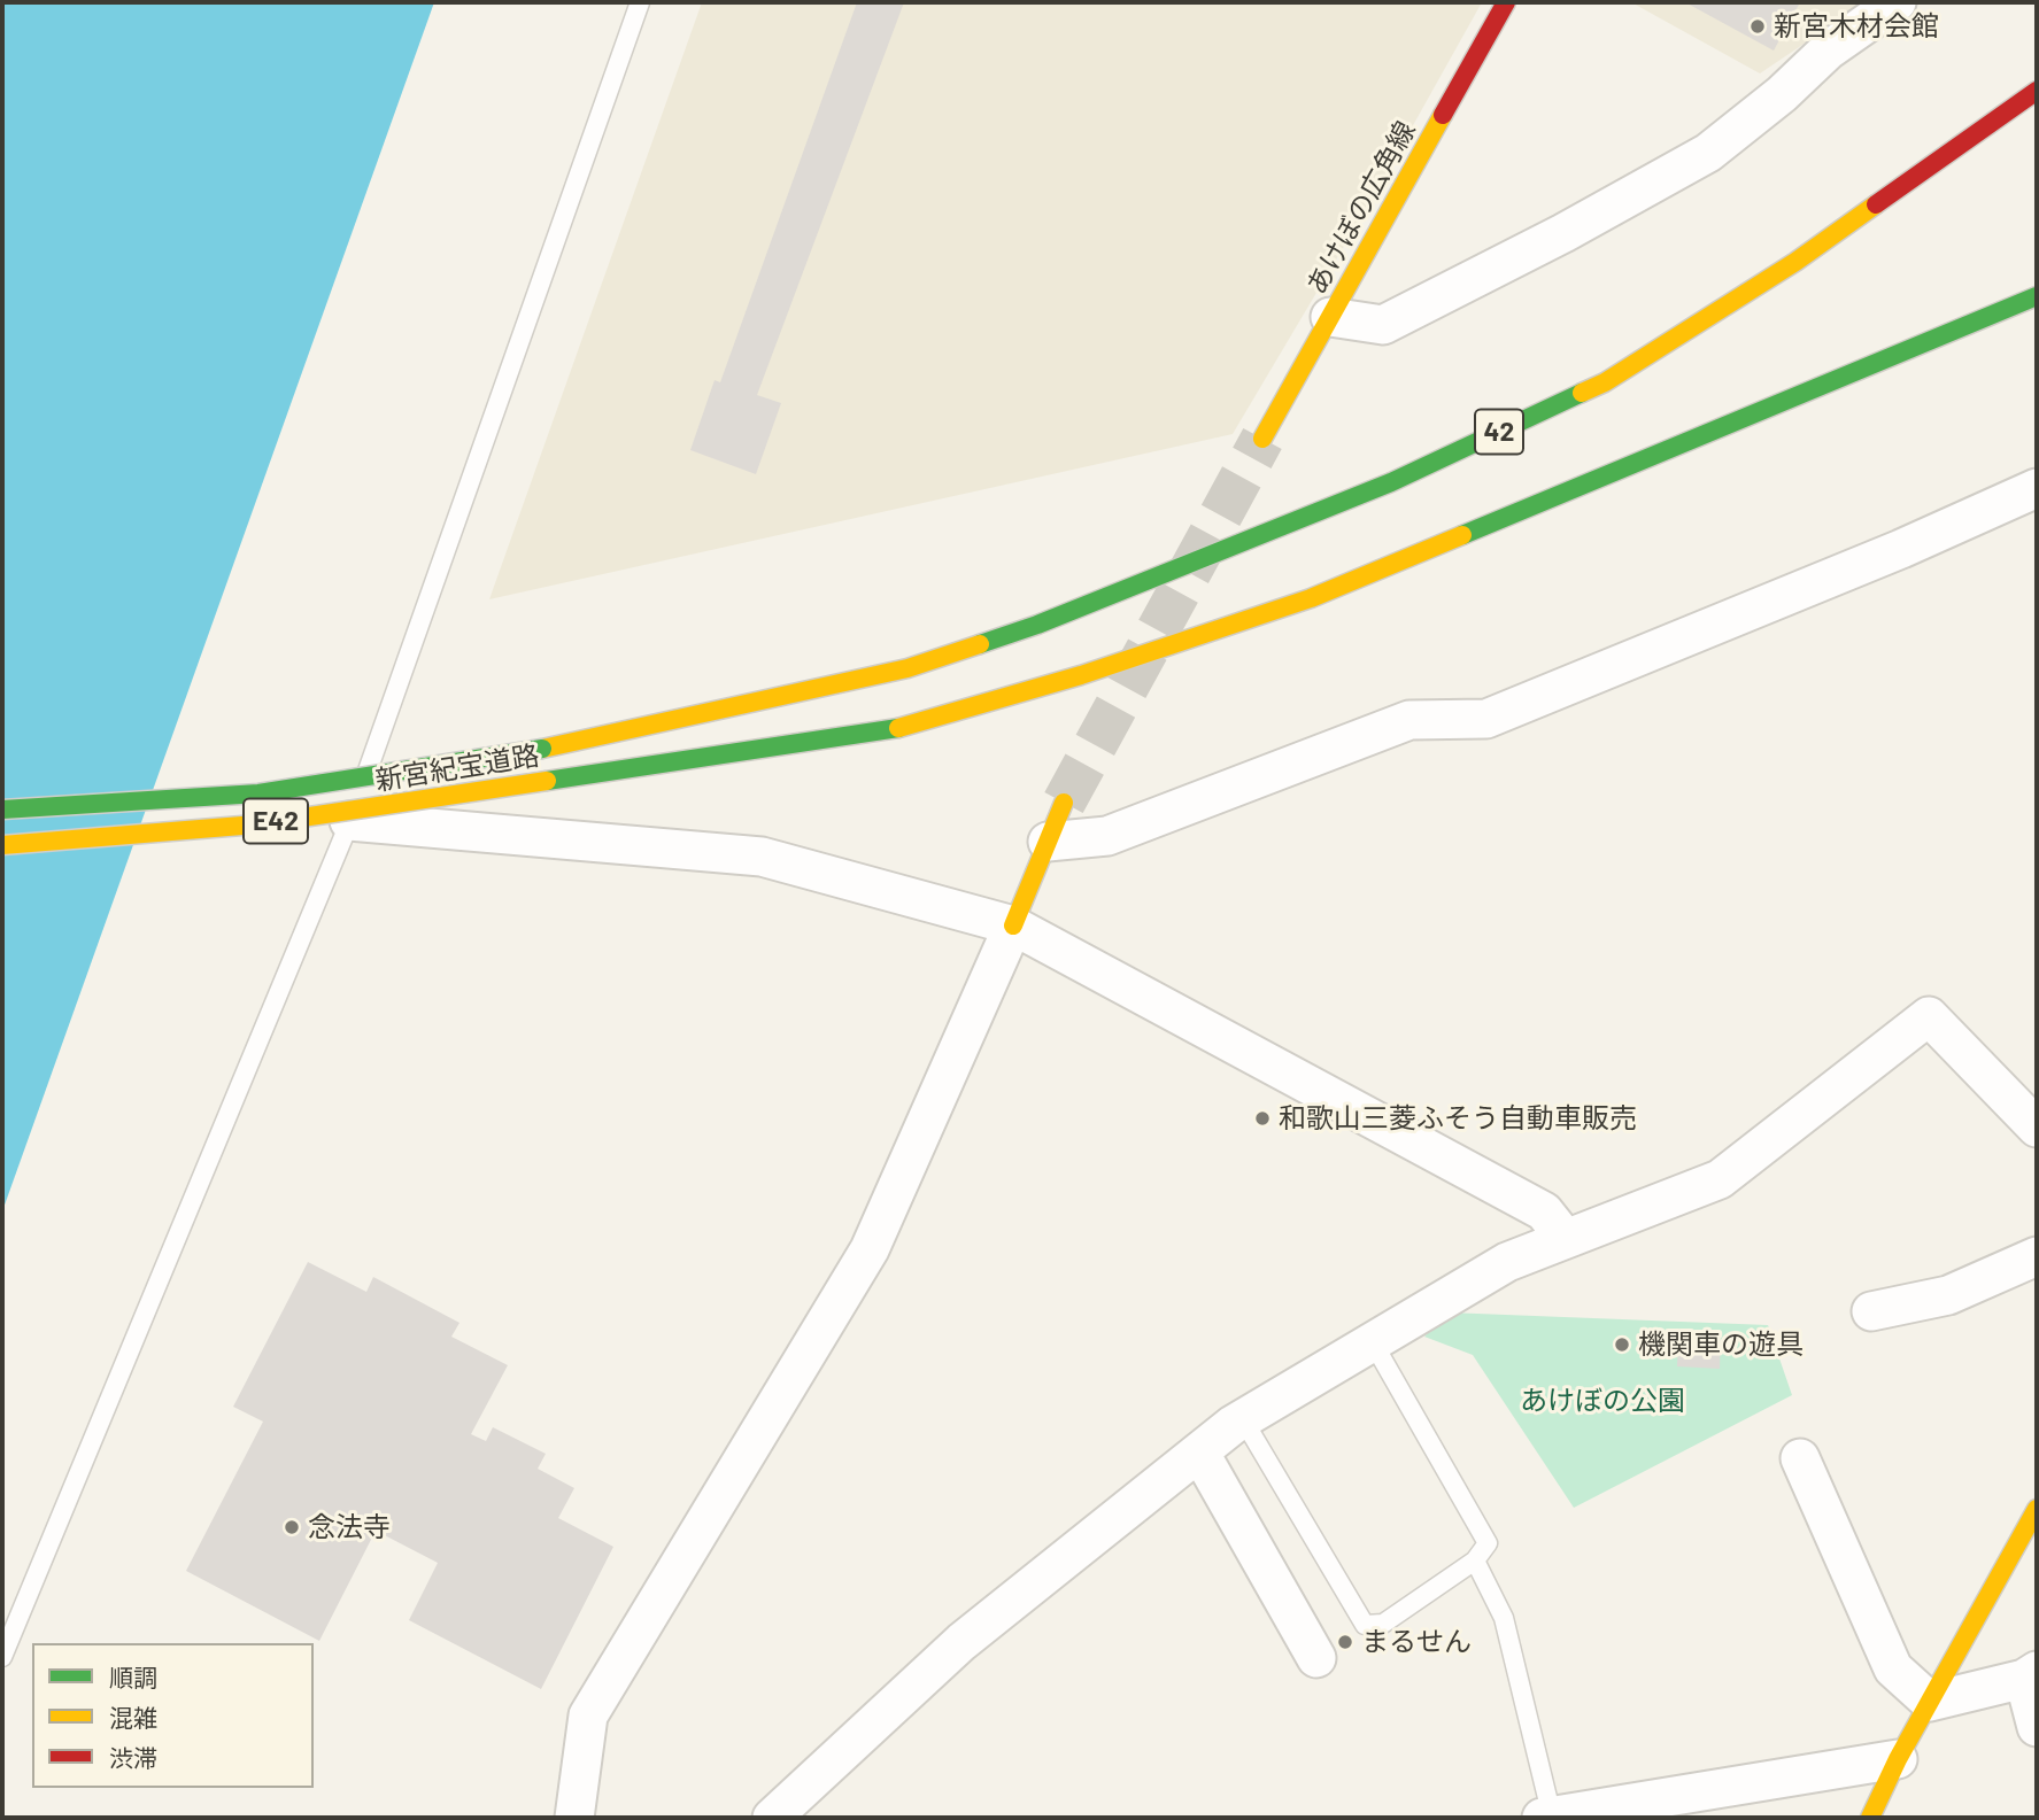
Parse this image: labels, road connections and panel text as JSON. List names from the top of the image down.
{
  "streets": {
    "main road": [
      "あけぼの広角線",
      "42",
      "新宮紀宝道路",
      "E42"
    ]
  },
  "crossings": [
    ["42", "新宮紀宝道路"]
  ],
  "parks": ["あけぼの公園"],
  "places": [
    "新宮木材会館",
    "和歌山三菱ふそう自動車販売",
    "機関車の遊具",
    "念法寺",
    "まるせん"
  ],
  "legend": ["順調", "混雑", "渋滞"]
}
